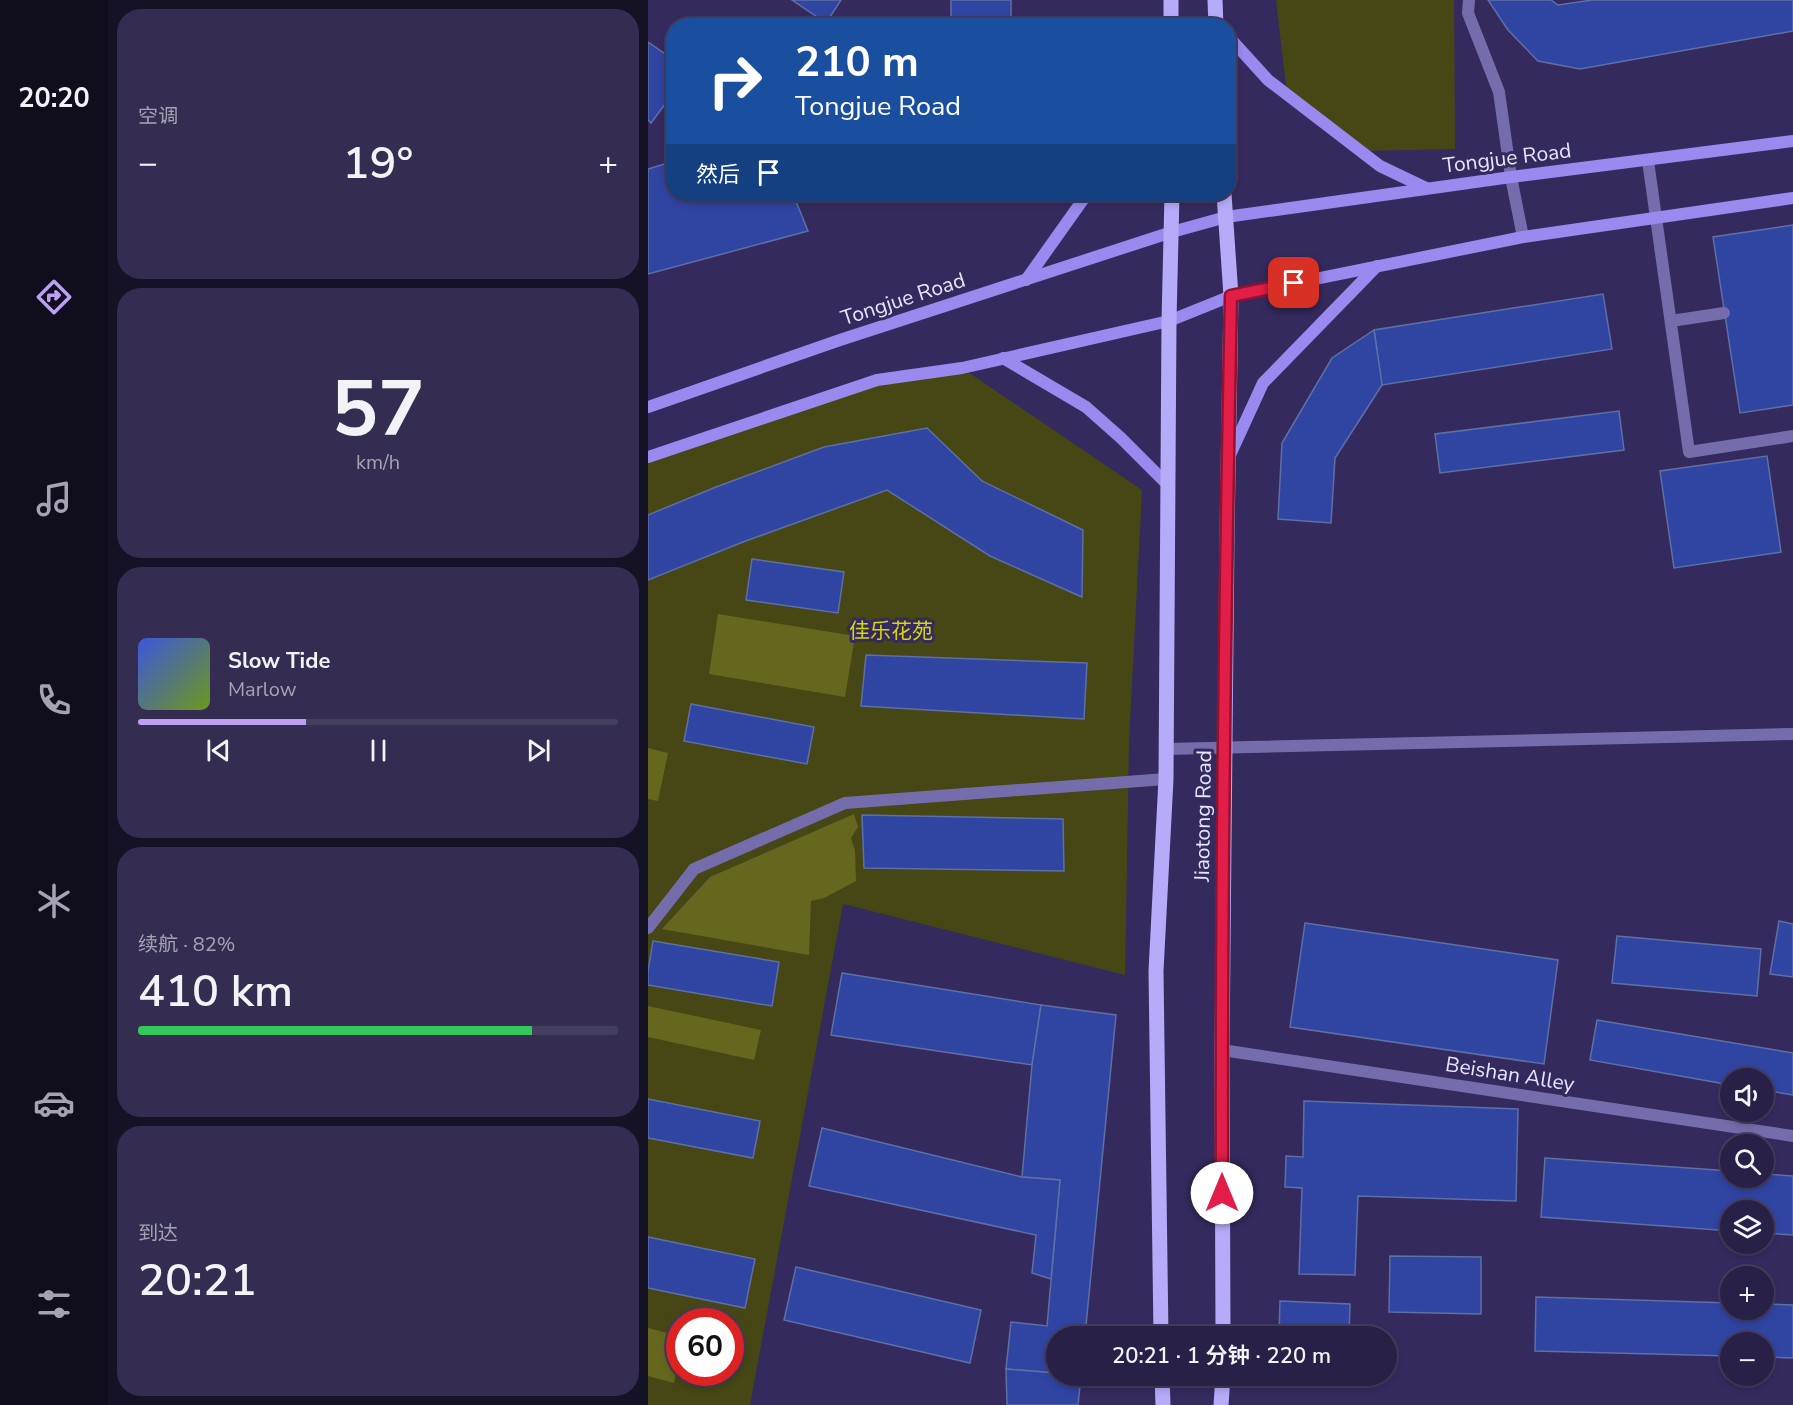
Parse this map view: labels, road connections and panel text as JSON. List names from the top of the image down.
{
  "streets": {
    "main road": ["Tongjue Road", "Jiaotong Road"],
    "street": ["Beishan Alley"]
  },
  "crossings": [
    ["Tongjue Road", "Jiaotong Road"],
    ["Jiaotong Road", "Beishan Alley"]
  ],
  "parks": ["佳乐花苑"],
  "page": {
    "tabs": "20:20",
    "tile": [
      "空调",
      ["57", "km/h"],
      ["续航 · 82%", "410 km"],
      ["到达", "20:21"]
    ],
    "turn": ["210 m", "Tongjue Road"],
    "heat": ["−", "19°", "+"],
    "then": "然后",
    "song": ["Slow Tide", "Marlow"],
    "map_buttons": ["+", "−"],
    "limit": "60",
    "trip": "20:21 · 1 分钟 · 220 m"
  }
}
